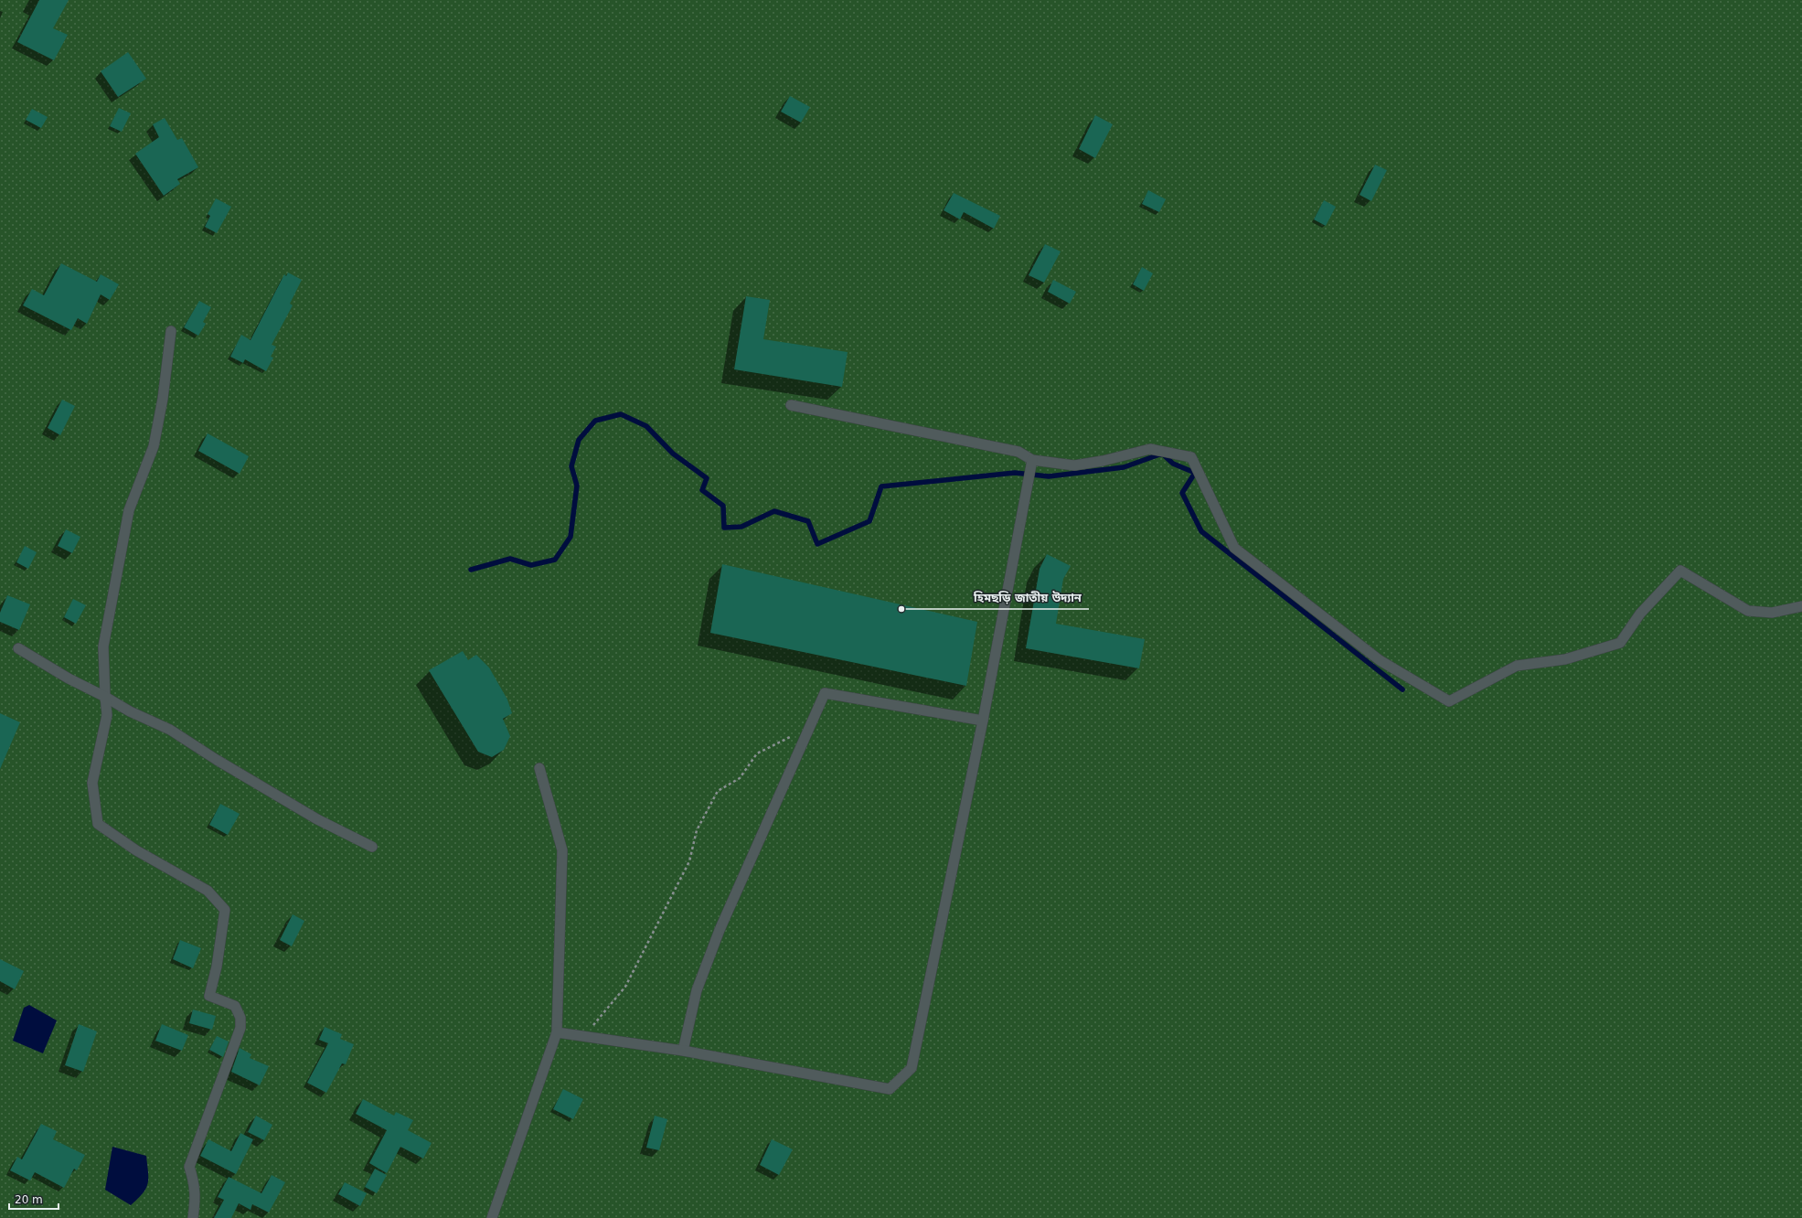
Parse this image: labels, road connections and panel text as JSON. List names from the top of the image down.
{
  "places": ["হিমছড়ি জাতীয় উদ্যান"],
  "scale_bar": "20 m"
}
